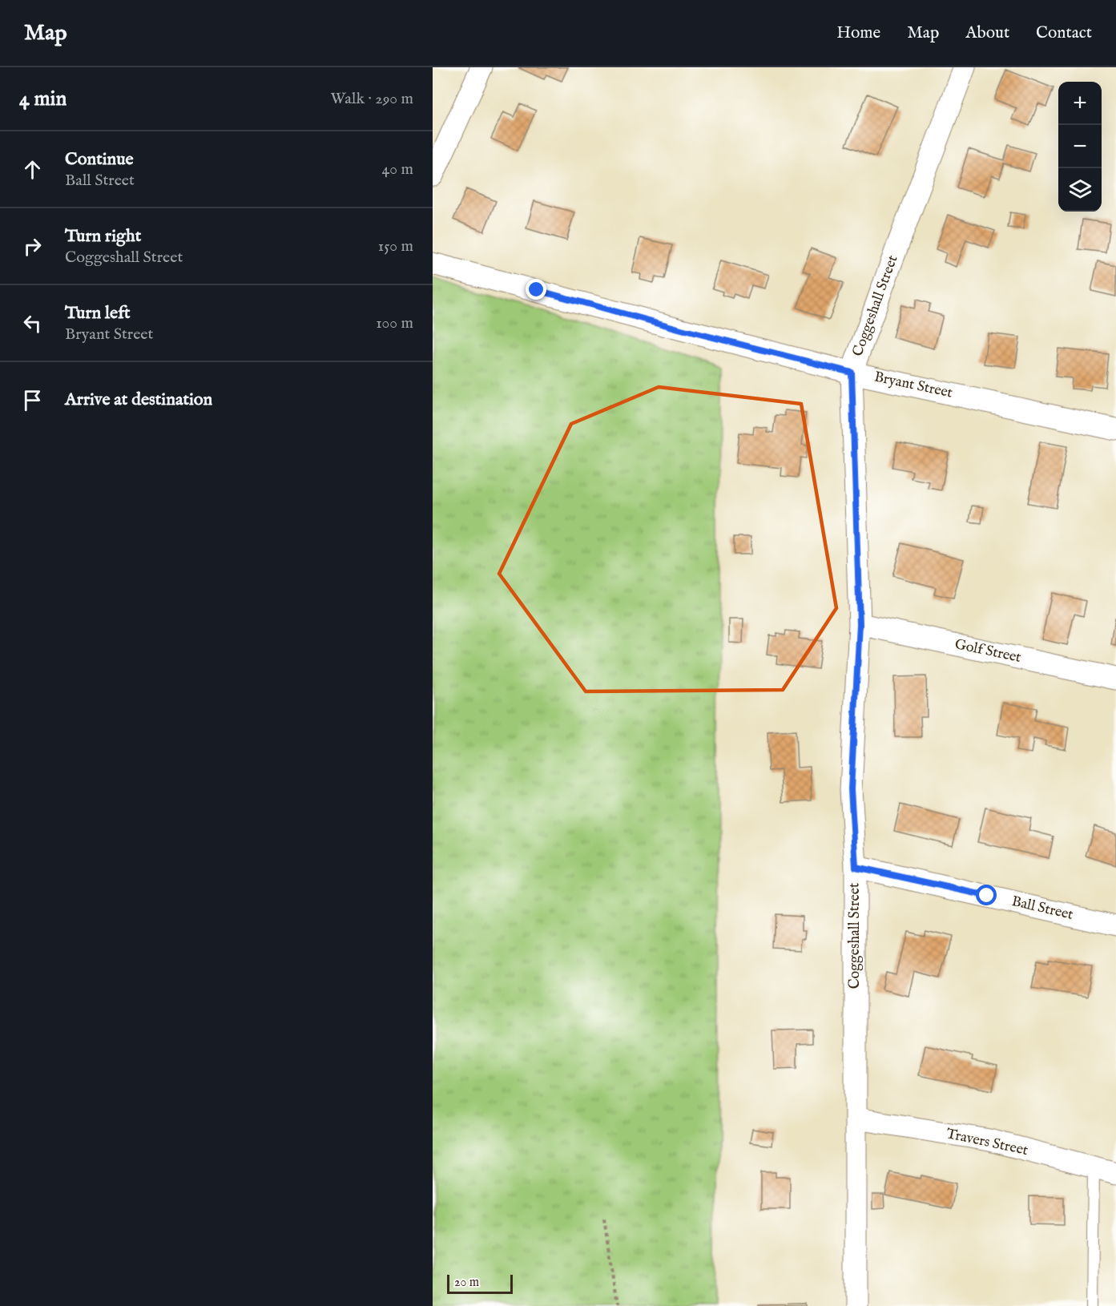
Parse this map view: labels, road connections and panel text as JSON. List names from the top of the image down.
{
  "streets": {
    "street": [
      "Coggeshall Street",
      "Bryant Street",
      "Golf Street",
      "Ball Street",
      "Travers Street"
    ]
  },
  "crossings": [
    ["Coggeshall Street", "Bryant Street"],
    ["Coggeshall Street", "Golf Street"],
    ["Coggeshall Street", "Ball Street"],
    ["Coggeshall Street", "Travers Street"]
  ],
  "scale_bar": "20 m",
  "page": {
    "header": "Map",
    "nav": [
      "Home",
      "Map",
      "About",
      "Contact"
    ],
    "heading": ["4 min", "Walk · 290 m"],
    "map_buttons": ["+", "−"],
    "list": [
      ["Continue", "Ball Street", "40 m"],
      ["Turn right", "Coggeshall Street", "150 m"],
      ["Turn left", "Bryant Street", "100 m"],
      "Arrive at destination"
    ],
    "scale": "20 m"
  }
}
